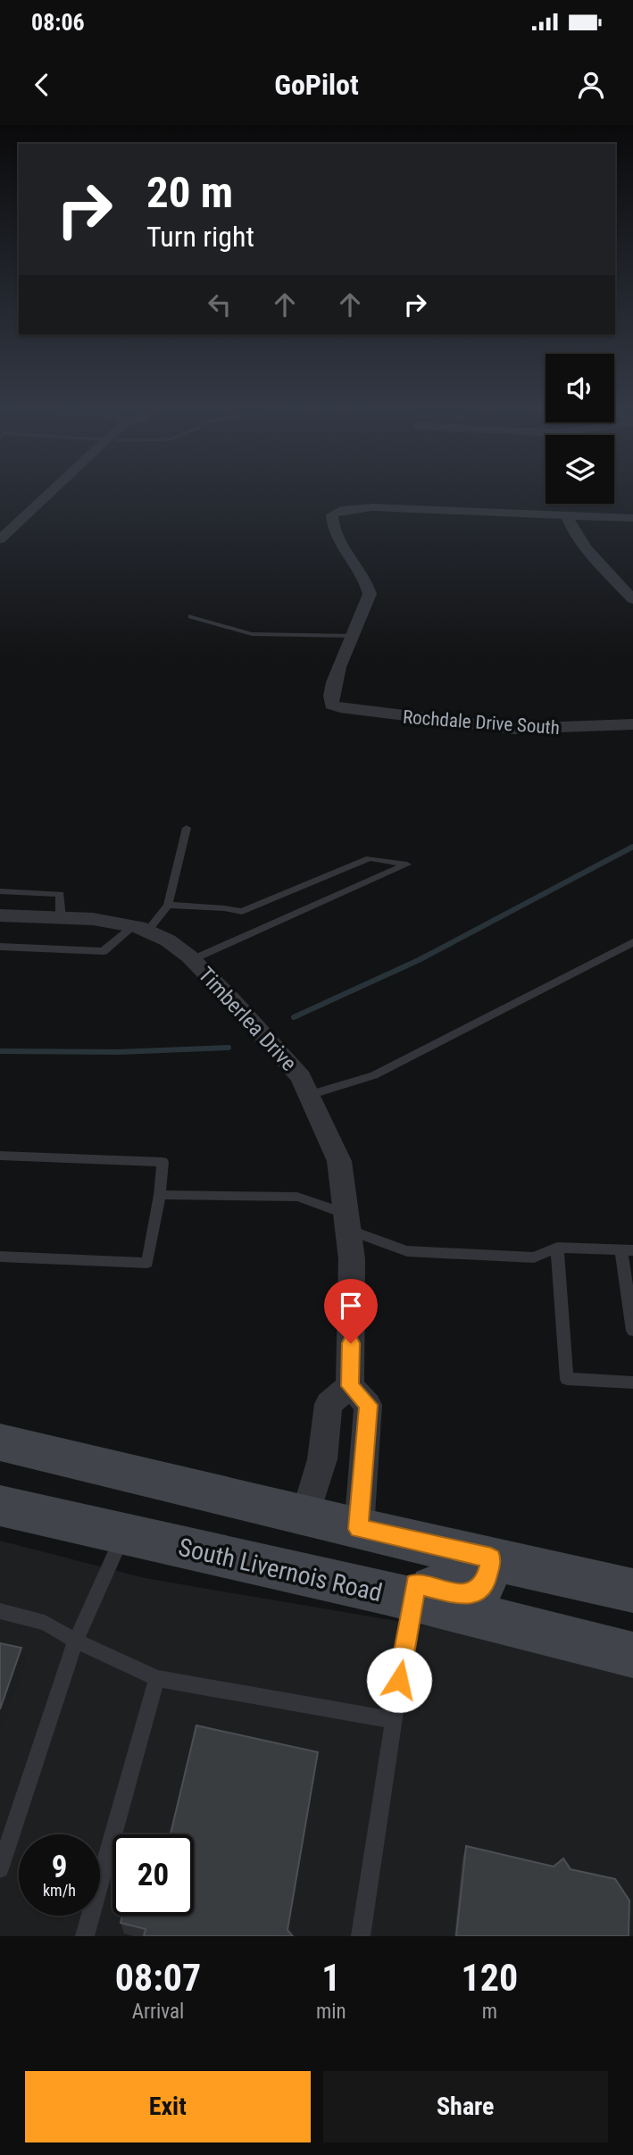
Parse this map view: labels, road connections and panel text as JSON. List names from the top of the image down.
{
  "streets": {
    "main road": ["South Livernois Road"],
    "street": ["Rochdale Drive South", "Timberlea Drive"]
  },
  "page": {
    "status": "08:06",
    "header": "GoPilot",
    "turn": ["20 m", "Turn right"],
    "speed": "9 km/h",
    "limit": "20",
    "eta": [
      "08:07",
      "Arrival",
      "1",
      "min",
      "120",
      "m"
    ],
    "buttons": ["Exit", "Share"]
  }
}
